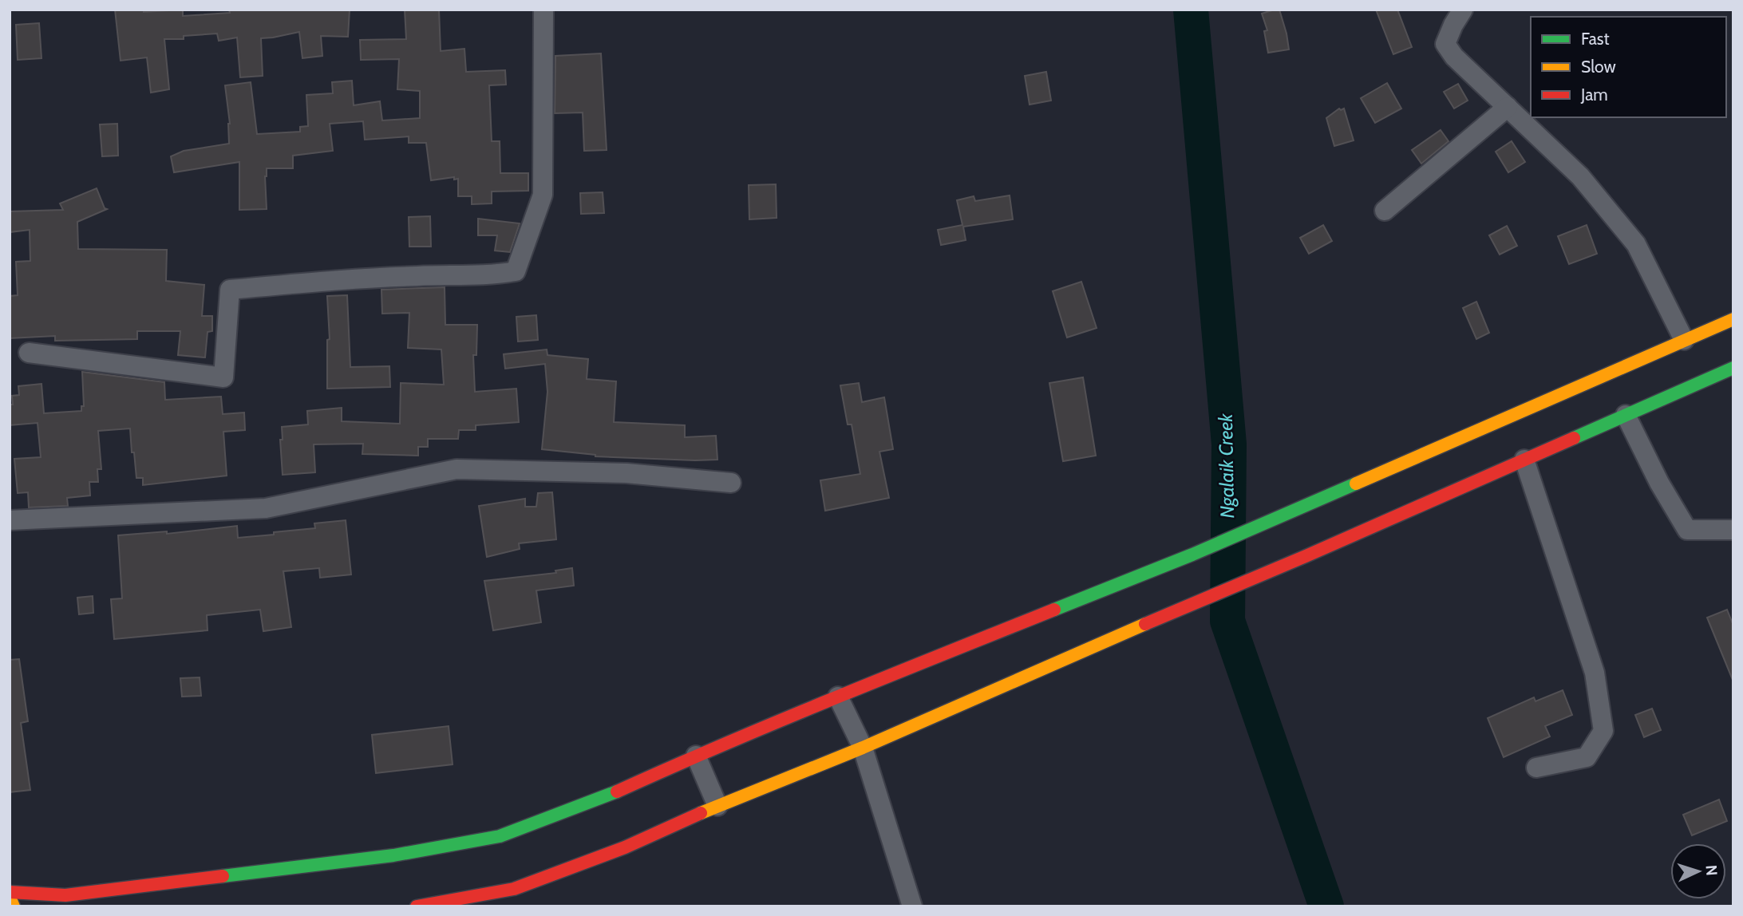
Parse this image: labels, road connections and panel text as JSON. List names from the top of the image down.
{
  "water": ["Ngalaik Creek"],
  "legend": ["Fast", "Slow", "Jam"],
  "north": "right"
}
